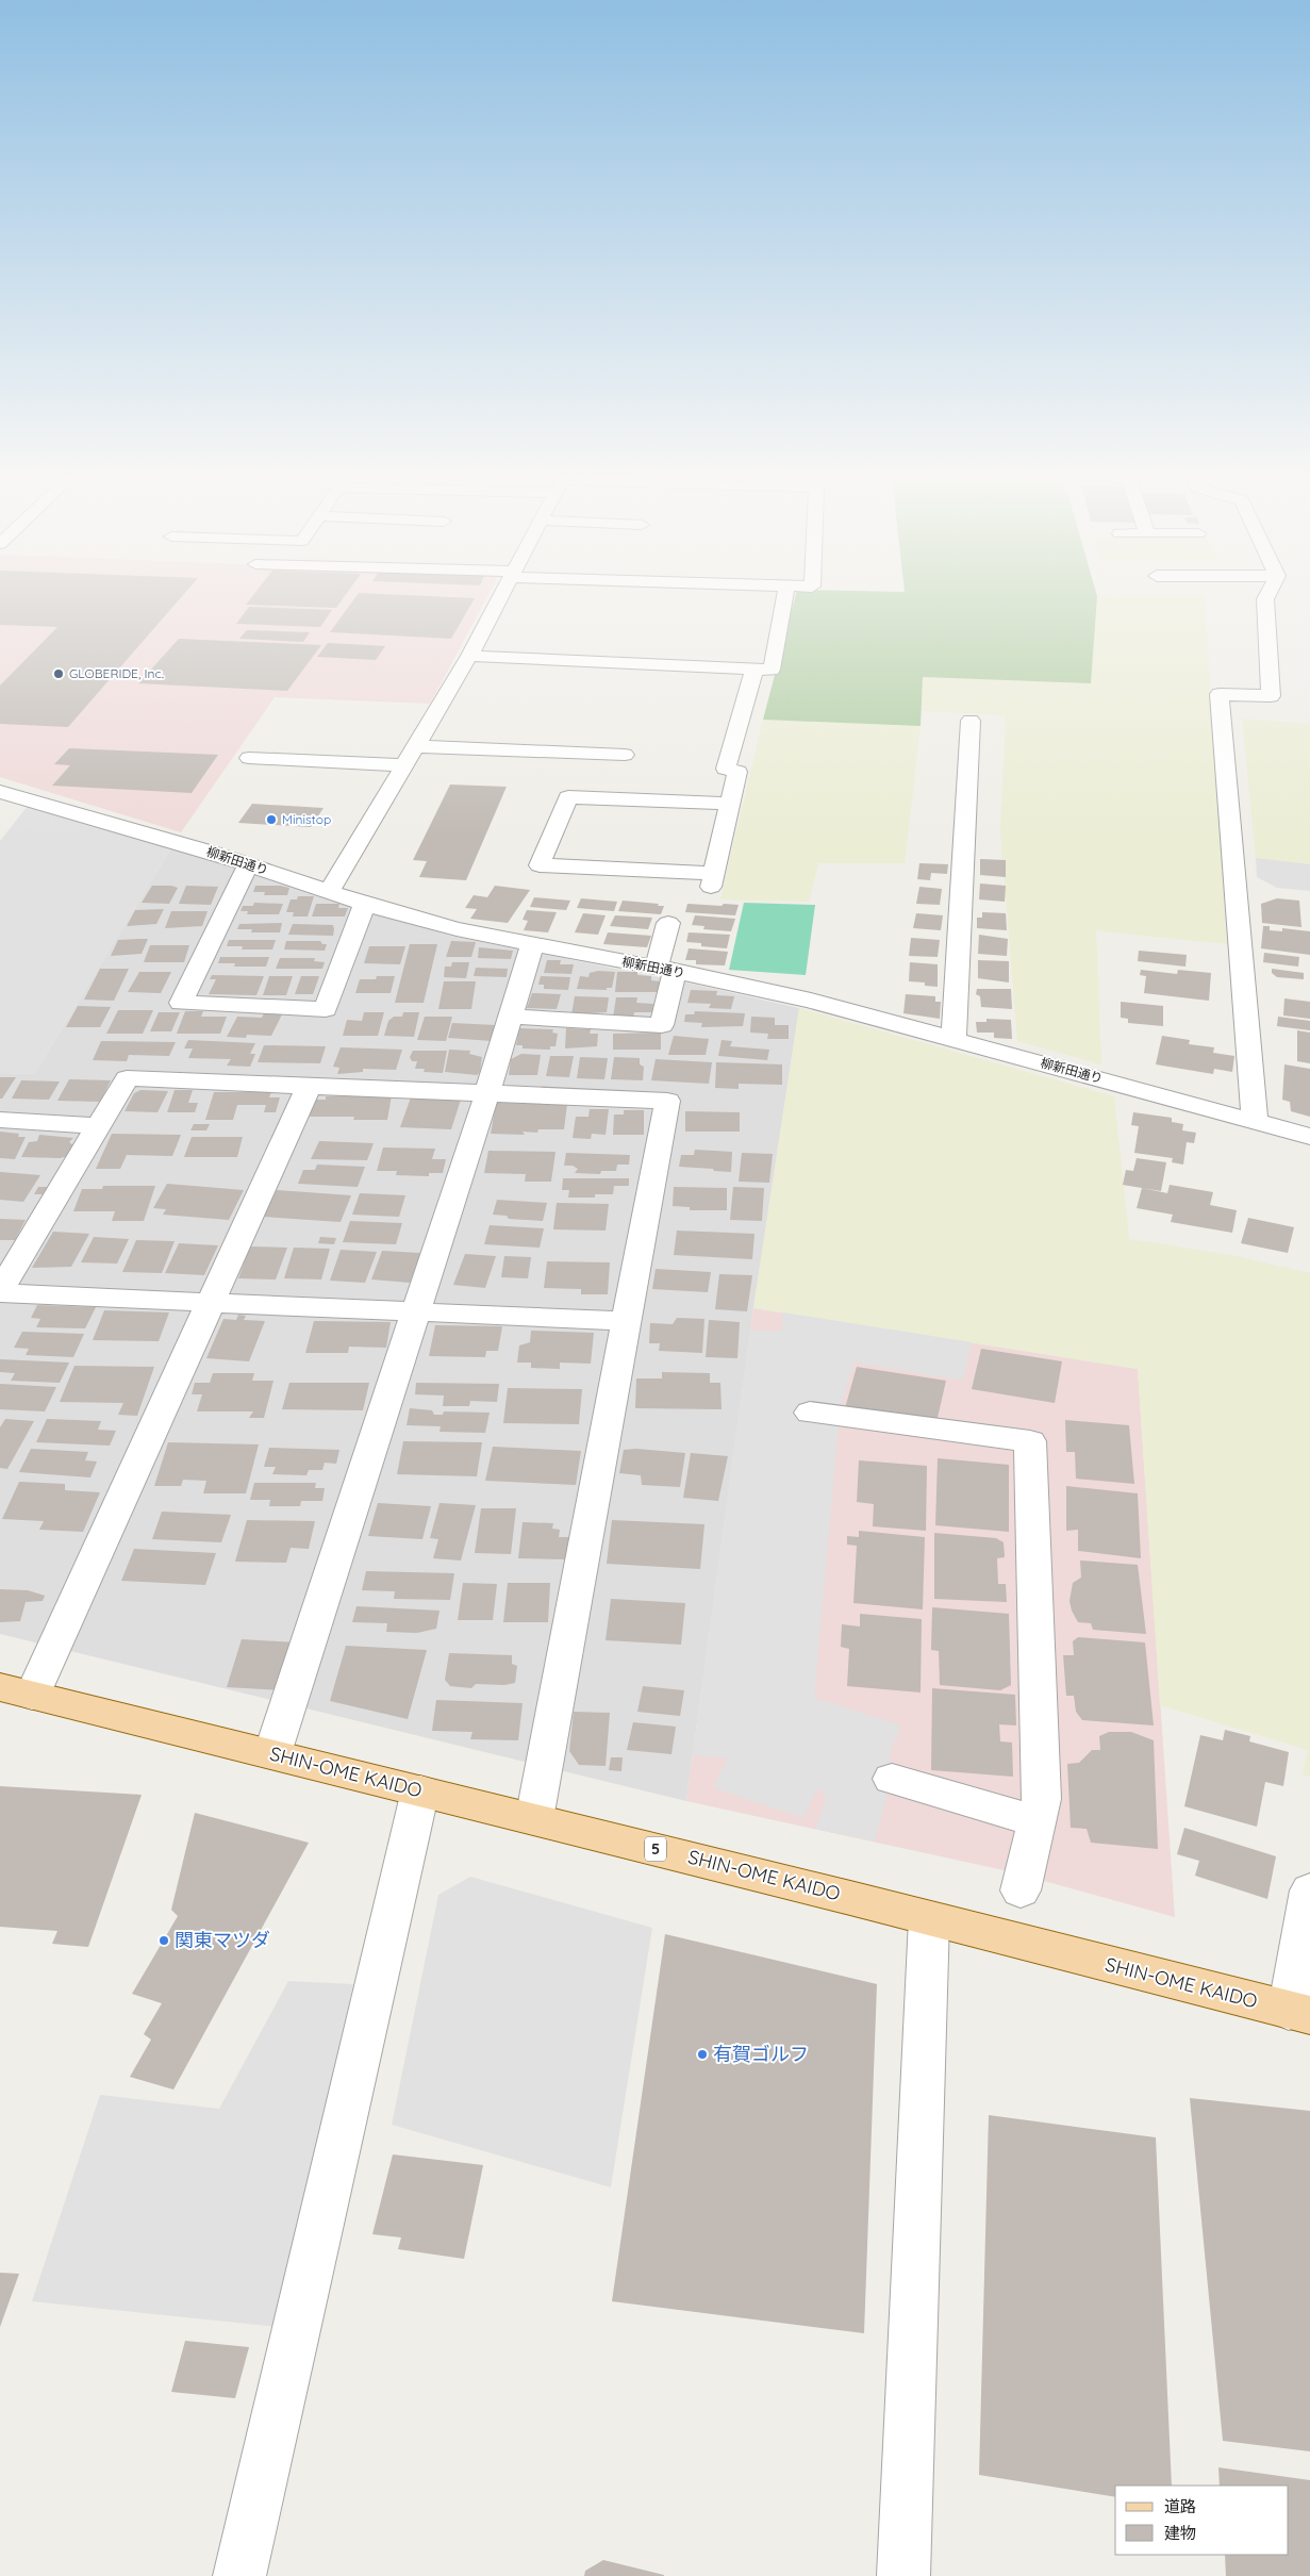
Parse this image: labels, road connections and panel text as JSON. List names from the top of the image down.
{
  "streets": {
    "main road": ["SHIN-OME KAIDO", "5"],
    "street": ["柳新田通り"]
  },
  "places": [
    "GLOBERIDE, Inc.",
    "Ministop",
    "関東マツダ",
    "有賀ゴルフ"
  ],
  "legend": ["道路", "建物"]
}
